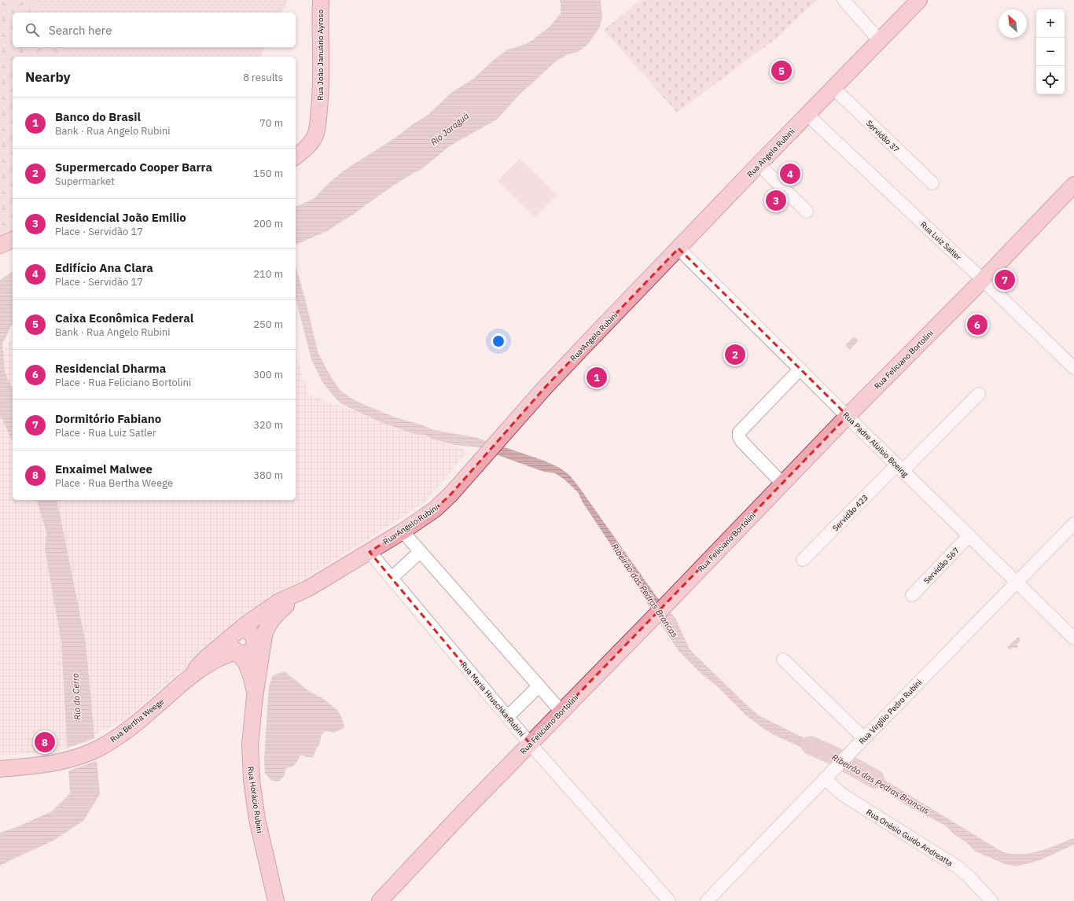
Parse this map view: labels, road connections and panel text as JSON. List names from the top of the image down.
{
  "streets": {
    "main road": [
      "Rua João Januário Ayroso",
      "Rua Angelo Rubini",
      "Rua Feliciano Bortolini",
      "Rua Bertha Weege",
      "Rua Horácio Rubini"
    ],
    "street": [
      "Servidão 37",
      "Rua Luiz Satler",
      "Rua Padre Aluísio Boeing",
      "Servidão 423",
      "Servidão 567",
      "Rua Maria Hruschka Rubini",
      "Rua Virgílio Pedro Rubini",
      "Rua Onésio Guido Andreatta"
    ]
  },
  "crossings": [
    ["Servidão 37", "Rua Angelo Rubini"],
    ["Rua Angelo Rubini", "Rua Luiz Satler"],
    ["Rua Angelo Rubini", "Rua Padre Aluísio Boeing"],
    ["Rua Angelo Rubini", "Rua Maria Hruschka Rubini"],
    ["Rua Angelo Rubini", "Rua Bertha Weege"],
    ["Rua Angelo Rubini", "Rua Horácio Rubini"],
    ["Rua Luiz Satler", "Rua Feliciano Bortolini"],
    ["Rua Feliciano Bortolini", "Rua Padre Aluísio Boeing"],
    ["Rua Feliciano Bortolini", "Rua Maria Hruschka Rubini"],
    ["Rua Padre Aluísio Boeing", "Servidão 423"],
    ["Rua Padre Aluísio Boeing", "Servidão 567"],
    ["Rua Padre Aluísio Boeing", "Rua Virgílio Pedro Rubini"],
    ["Rua Virgílio Pedro Rubini", "Rua Onésio Guido Andreatta"],
    ["Rua Bertha Weege", "Rua Horácio Rubini"]
  ],
  "water": ["Rio Jaraguá", "Ribeirão das Pedras Brancas", "Rio do Cerro"],
  "north": "top left",
  "page": {
    "map_buttons": ["+", "−"],
    "search": "Search here",
    "heading": ["Nearby", "8 results"],
    "pins": [
      "5",
      "4",
      "3",
      "7",
      "6",
      "2",
      "1",
      "8"
    ],
    "list": [
      {
        "mark": "1",
        "name": "Banco do Brasil",
        "note": "Bank · Rua Angelo Rubini",
        "value": "70 m"
      },
      {
        "mark": "2",
        "name": "Supermercado Cooper Barra",
        "note": "Supermarket",
        "value": "150 m"
      },
      {
        "mark": "3",
        "name": "Residencial João Emilio",
        "note": "Place · Servidão 17",
        "value": "200 m"
      },
      {
        "mark": "4",
        "name": "Edifício Ana Clara",
        "note": "Place · Servidão 17",
        "value": "210 m"
      },
      {
        "mark": "5",
        "name": "Caixa Econômica Federal",
        "note": "Bank · Rua Angelo Rubini",
        "value": "250 m"
      },
      {
        "mark": "6",
        "name": "Residencial Dharma",
        "note": "Place · Rua Feliciano Bortolini",
        "value": "300 m"
      },
      {
        "mark": "7",
        "name": "Dormitório Fabiano",
        "note": "Place · Rua Luiz Satler",
        "value": "320 m"
      },
      {
        "mark": "8",
        "name": "Enxaimel Malwee",
        "note": "Place · Rua Bertha Weege",
        "value": "380 m"
      }
    ]
  }
}
